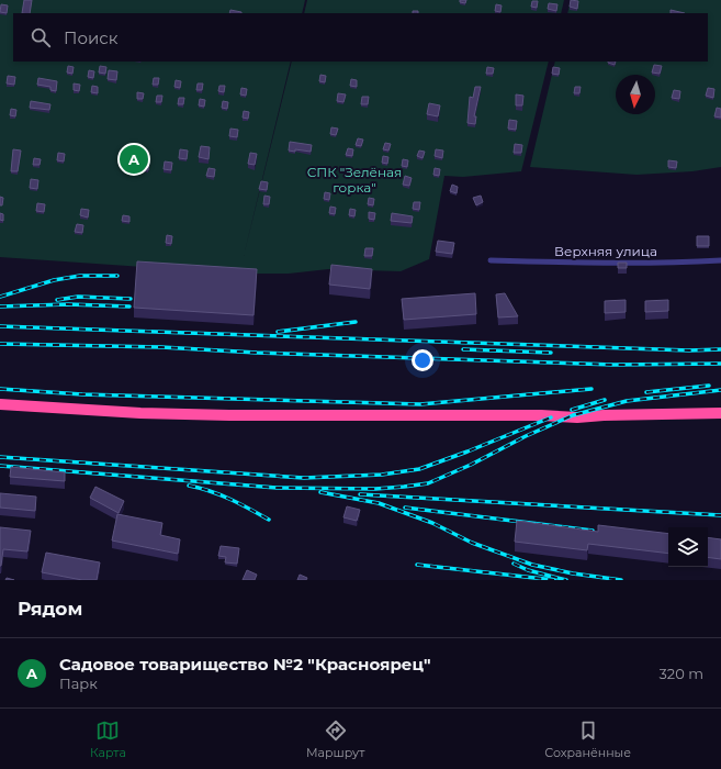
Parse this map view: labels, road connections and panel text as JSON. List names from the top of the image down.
{
  "streets": {
    "street": ["Верхняя улица"]
  },
  "parks": ["СПК \"Зелёная горка\""],
  "north": "bottom",
  "page": {
    "search": "Поиск",
    "pins": "A",
    "heading": "Рядом",
    "list": [
      {
        "mark": "A",
        "name": "Садовое товарищество №2 \"Красноярец\"",
        "note": "Парк",
        "value": "320 m"
      }
    ],
    "nav": ["Карта", "Маршрут", "Сохранённые"]
  }
}
